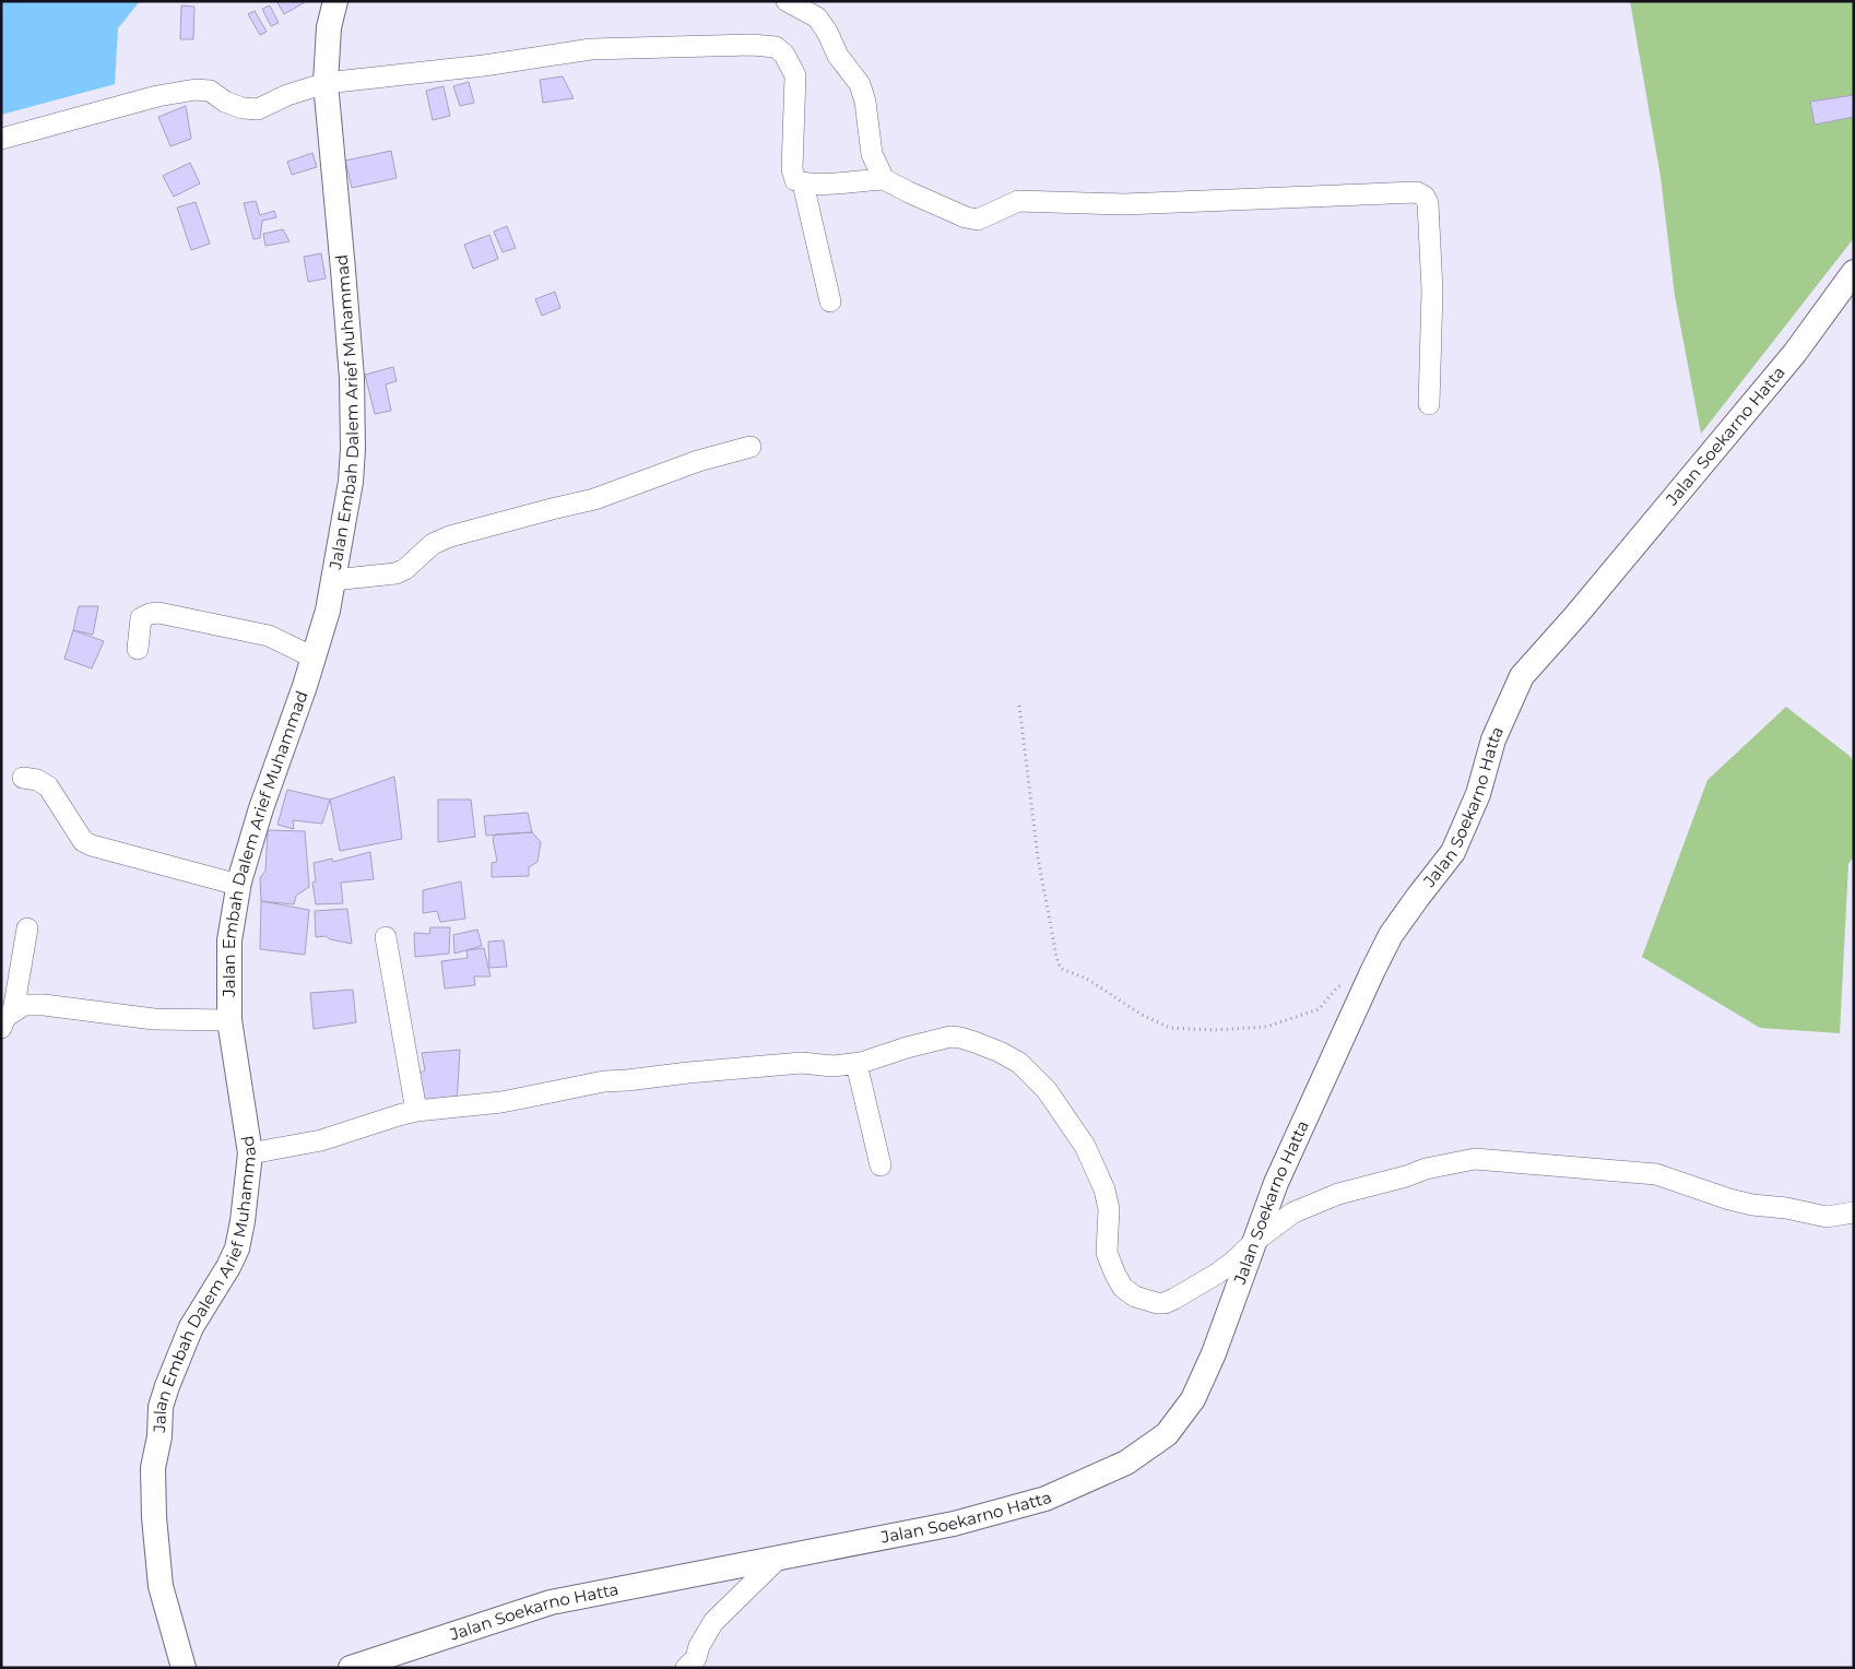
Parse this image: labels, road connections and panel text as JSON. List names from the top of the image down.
{
  "streets": {
    "street": ["Jalan Embah Dalem Arief Muhammad", "Jalan Soekarno Hatta"]
  }
}
